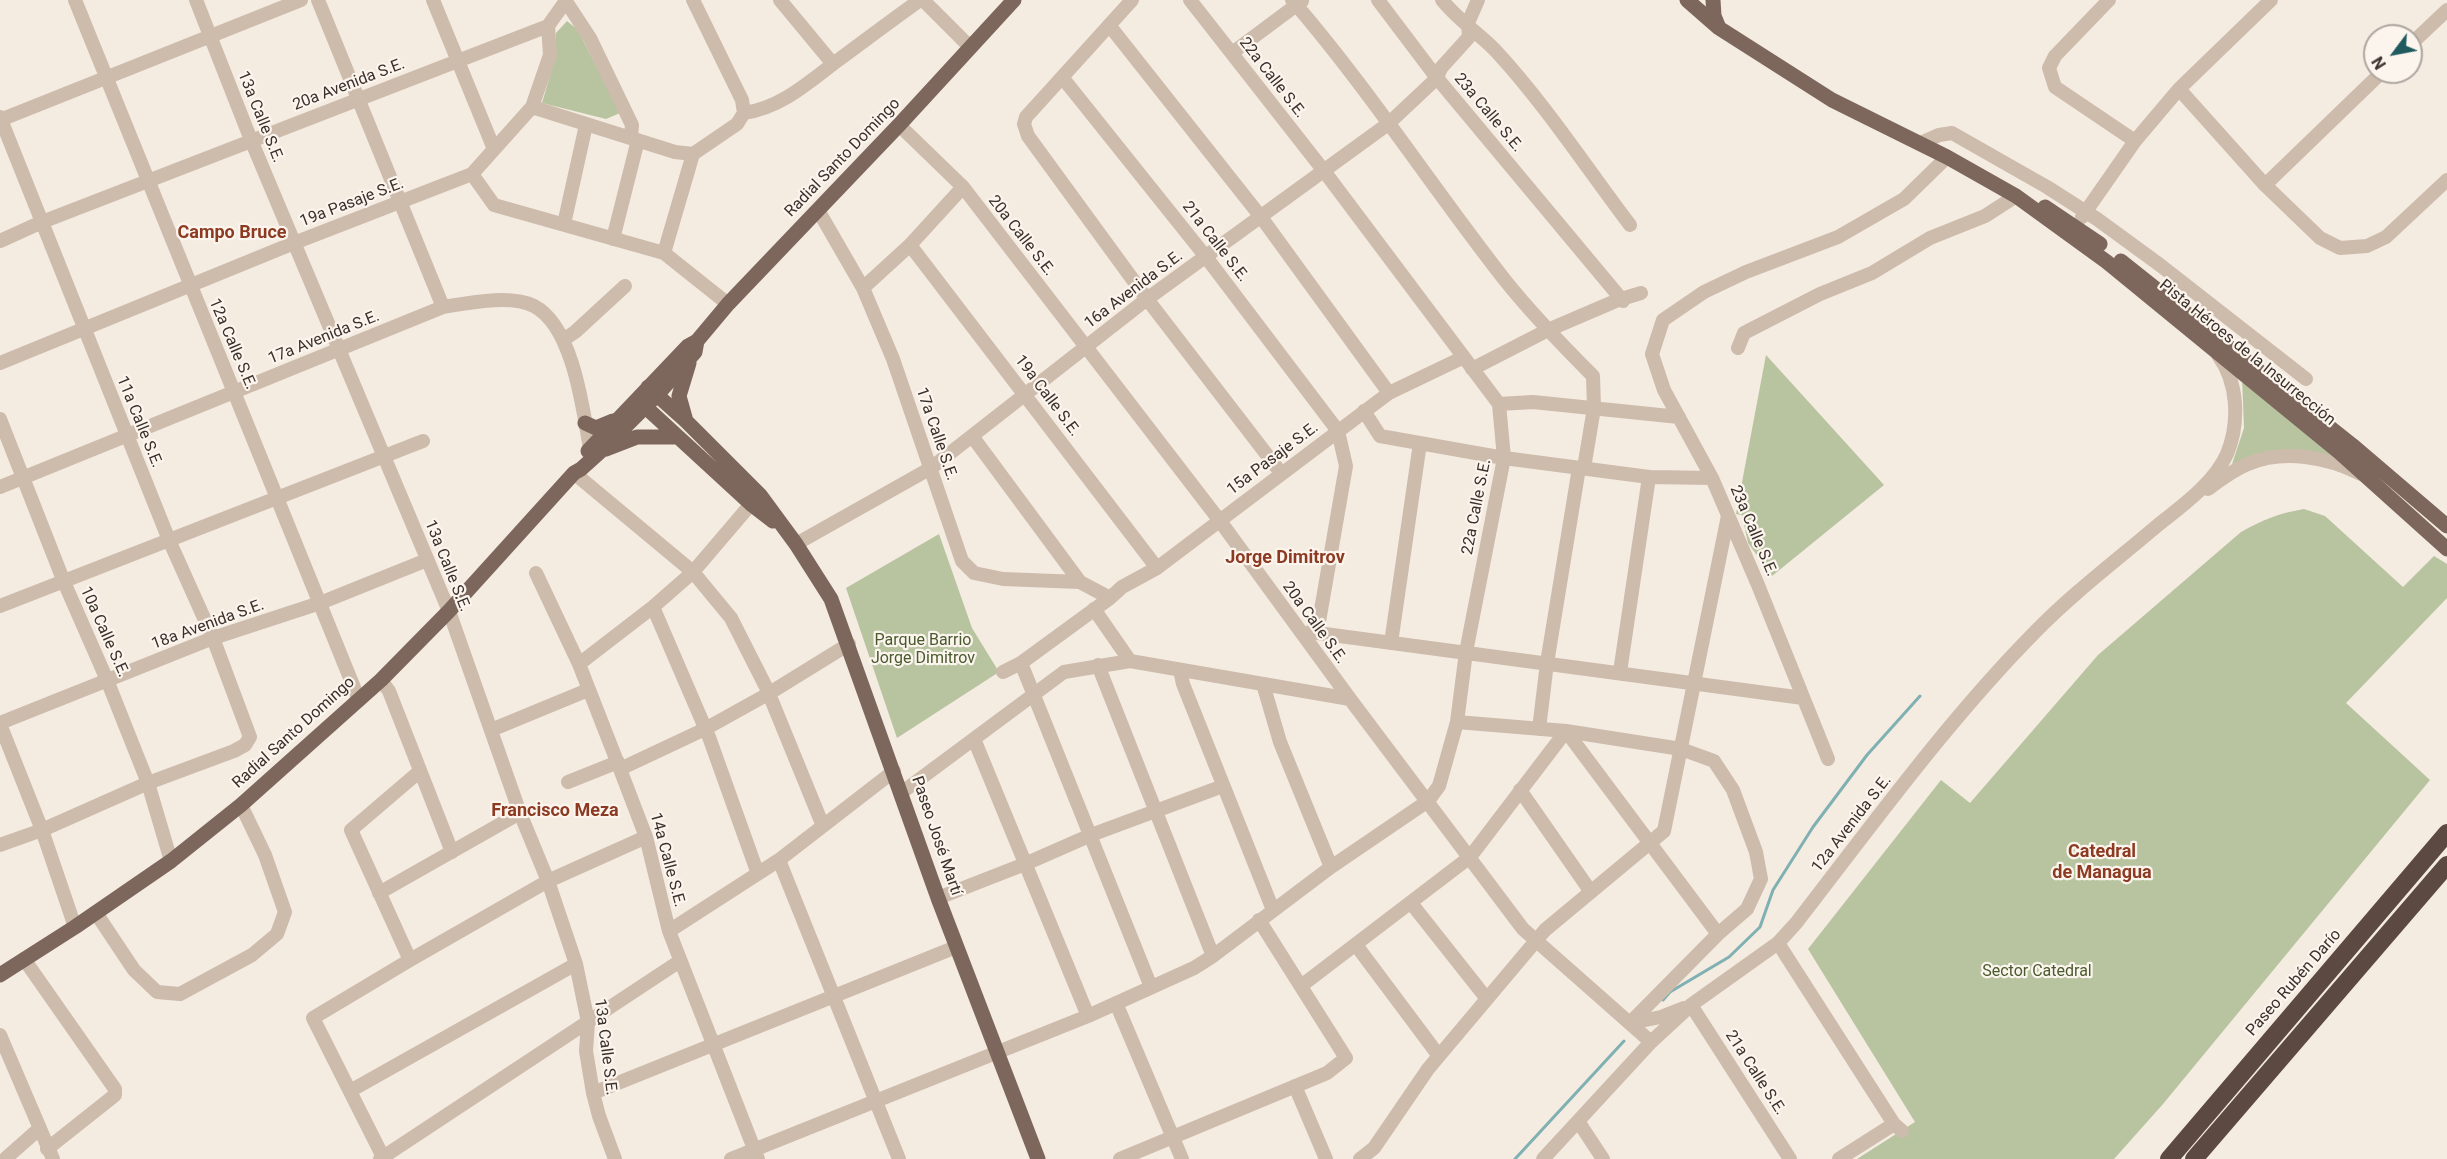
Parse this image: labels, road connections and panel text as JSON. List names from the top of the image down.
{
  "streets": {
    "highway": ["Paseo Rubén Darío"],
    "main road": ["Radial Santo Domingo", "Pista Héroes de la Insurrección", "Paseo José Martí"],
    "street": [
      "22a Calle S.E.",
      "20a Avenida S.E.",
      "23a Calle S.E.",
      "13a Calle S.E.",
      "19a Pasaje S.E.",
      "20a Calle S.E.",
      "21a Calle S.E.",
      "16a Avenida S.E.",
      "17a Avenida S.E.",
      "12a Calle S.E.",
      "19a Calle S.E.",
      "11a Calle S.E.",
      "17a Calle S.E.",
      "15a Pasaje S.E.",
      "18a Avenida S.E.",
      "10a Calle S.E.",
      "12a Avenida S.E.",
      "14a Calle S.E."
    ]
  },
  "crossings": [
    ["22a Calle S.E.", "20a Calle S.E."],
    ["22a Calle S.E.", "16a Avenida S.E."],
    ["22a Calle S.E.", "15a Pasaje S.E."],
    ["22a Calle S.E.", "Paseo José Martí"],
    ["22a Calle S.E.", "14a Calle S.E."],
    ["20a Avenida S.E.", "13a Calle S.E."],
    ["20a Avenida S.E.", "19a Pasaje S.E."],
    ["20a Avenida S.E.", "12a Calle S.E."],
    ["20a Avenida S.E.", "11a Calle S.E."],
    ["23a Calle S.E.", "16a Avenida S.E."],
    ["23a Calle S.E.", "Pista Héroes de la Insurrección"],
    ["23a Calle S.E.", "15a Pasaje S.E."],
    ["13a Calle S.E.", "Radial Santo Domingo"],
    ["13a Calle S.E.", "19a Pasaje S.E."],
    ["13a Calle S.E.", "17a Avenida S.E."],
    ["13a Calle S.E.", "18a Avenida S.E."],
    ["Radial Santo Domingo", "20a Calle S.E."],
    ["Radial Santo Domingo", "12a Calle S.E."],
    ["Radial Santo Domingo", "17a Calle S.E."],
    ["Radial Santo Domingo", "10a Calle S.E."],
    ["Radial Santo Domingo", "Paseo José Martí"],
    ["19a Pasaje S.E.", "12a Calle S.E."],
    ["19a Pasaje S.E.", "11a Calle S.E."],
    ["20a Calle S.E.", "16a Avenida S.E."],
    ["20a Calle S.E.", "15a Pasaje S.E."],
    ["20a Calle S.E.", "12a Avenida S.E."],
    ["21a Calle S.E.", "16a Avenida S.E."],
    ["21a Calle S.E.", "15a Pasaje S.E."],
    ["21a Calle S.E.", "12a Avenida S.E."],
    ["16a Avenida S.E.", "19a Calle S.E."],
    ["16a Avenida S.E.", "17a Calle S.E."],
    ["16a Avenida S.E.", "Paseo José Martí"],
    ["17a Avenida S.E.", "12a Calle S.E."],
    ["17a Avenida S.E.", "11a Calle S.E."],
    ["17a Avenida S.E.", "10a Calle S.E."],
    ["12a Calle S.E.", "18a Avenida S.E."],
    ["Pista Héroes de la Insurrección", "12a Avenida S.E."],
    ["19a Calle S.E.", "15a Pasaje S.E."],
    ["11a Calle S.E.", "18a Avenida S.E."],
    ["11a Calle S.E.", "10a Calle S.E."],
    ["18a Avenida S.E.", "10a Calle S.E."]
  ],
  "districts": [
    "Campo Bruce",
    "Jorge Dimitrov",
    "Francisco Meza",
    "Catedral de Managua"
  ],
  "parks": ["Parque Barrio Jorge Dimitrov", "Sector Catedral"],
  "north": "bottom left"
}
